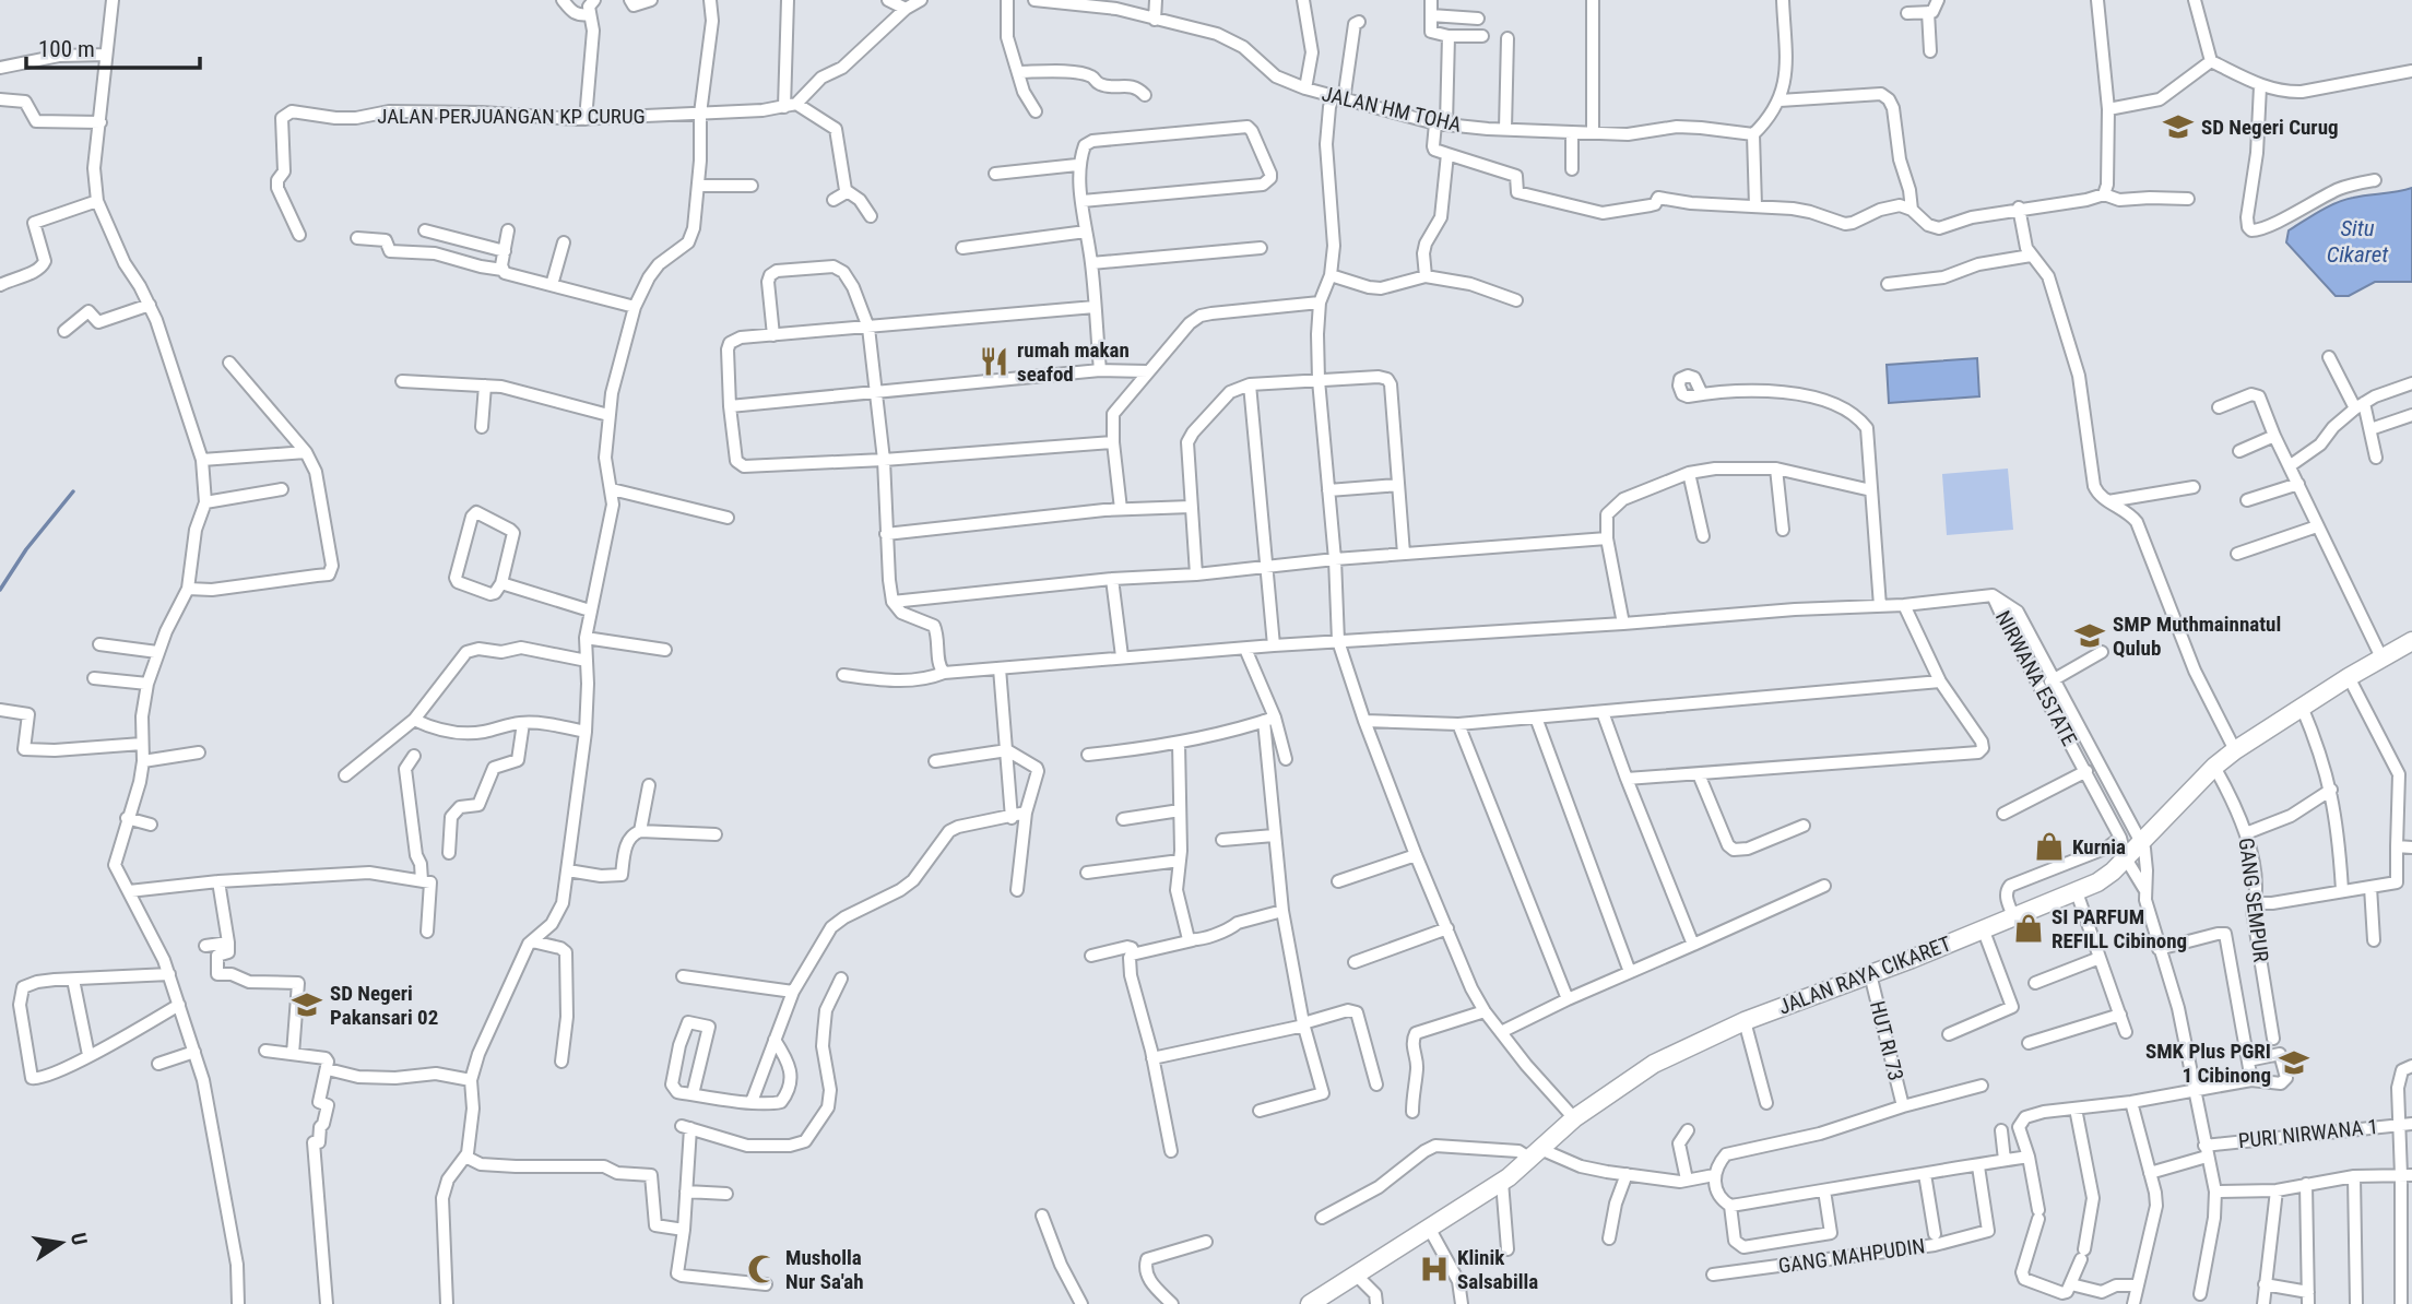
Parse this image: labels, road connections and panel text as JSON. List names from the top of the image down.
{
  "streets": {
    "main road": ["JALAN RAYA CIKARET"],
    "street": [
      "JALAN HM TOHA",
      "JALAN PERJUANGAN KP CURUG",
      "NIRWANA ESTATE",
      "GANG SEMPUR",
      "HUT RI 73",
      "PURI NIRWANA 1",
      "GANG MAHPUDIN"
    ]
  },
  "crossings": [
    ["NIRWANA ESTATE", "JALAN RAYA CIKARET"],
    ["GANG SEMPUR", "JALAN RAYA CIKARET"],
    ["JALAN RAYA CIKARET", "HUT RI 73"]
  ],
  "water": ["Situ Cikaret"],
  "places": {
    "school or university": [
      "SD Negeri Curug",
      "SMP Muthmainnatul Qulub",
      "SD Negeri Pakansari 02",
      "SMK Plus PGRI 1 Cibinong"
    ],
    "restaurant": ["rumah makan seafod"],
    "shop": ["Kurnia", "SI PARFUM REFILL Cibinong"],
    "mosque": ["Musholla Nur Sa'ah"],
    "hospital": ["Klinik Salsabilla"]
  },
  "scale_bar": "100 m",
  "north": "right"
}
